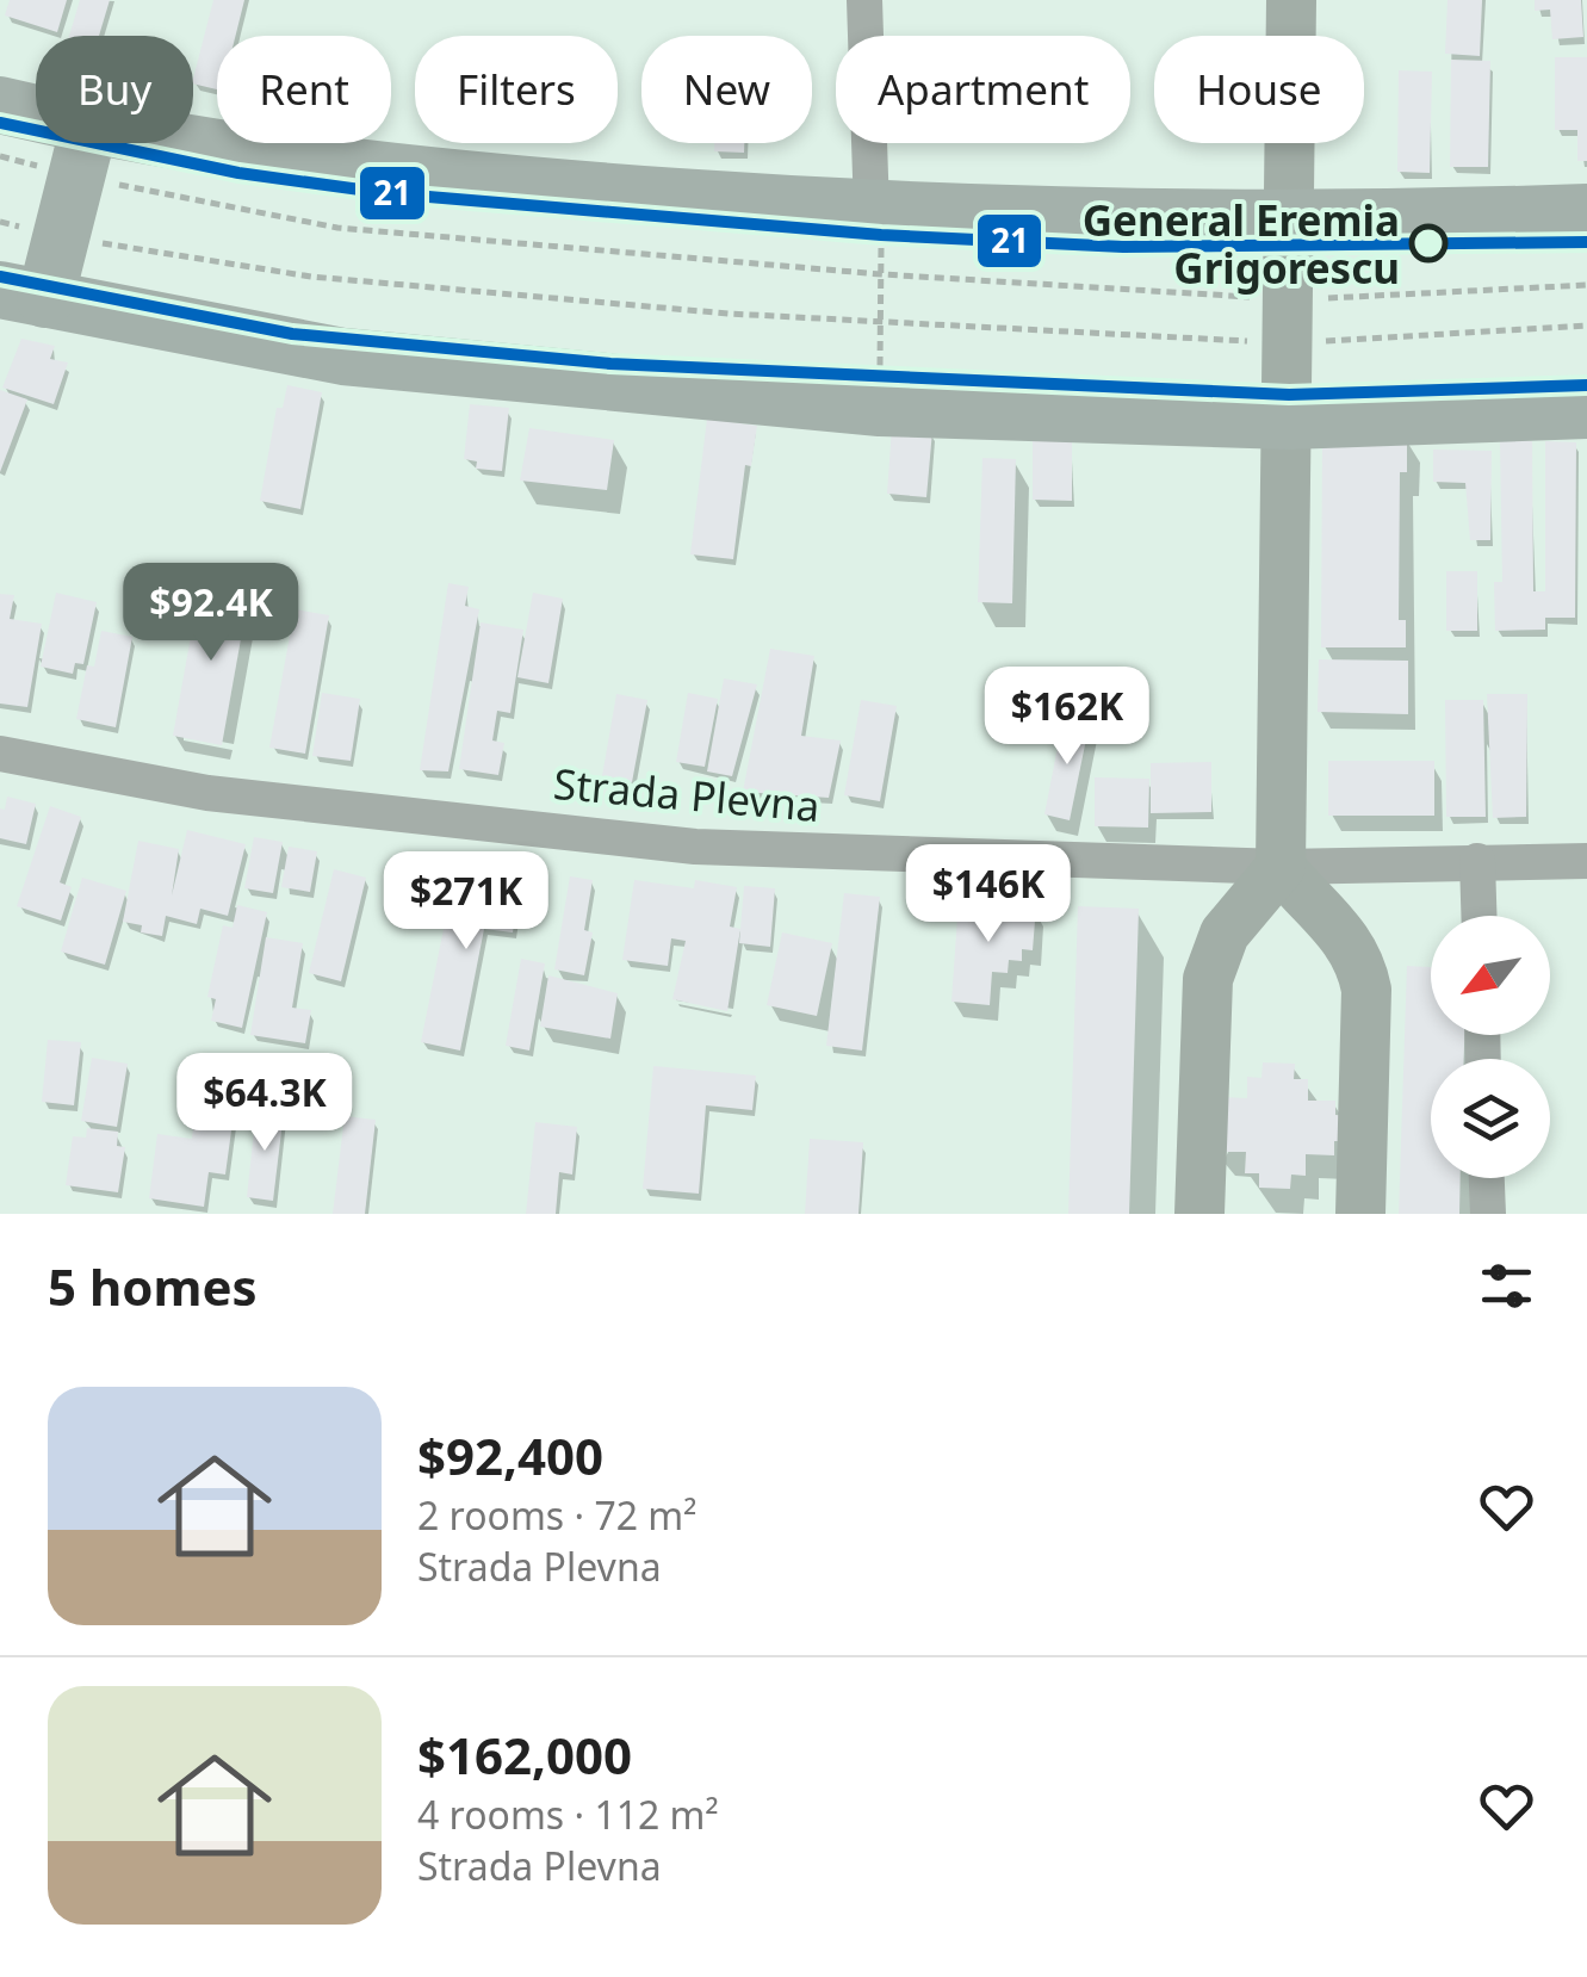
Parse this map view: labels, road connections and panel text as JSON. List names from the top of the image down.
{
  "streets": {
    "street": ["Strada Plevna"]
  },
  "places": ["General Eremia Grigorescu"],
  "lines": ["transit line 21"],
  "north": "bottom left",
  "page": {
    "chip": [
      "Buy",
      "Rent",
      "Filters",
      "New",
      "Apartment",
      "House"
    ],
    "price": [
      "$92.4K",
      "$162K",
      "$146K",
      "$271K",
      "$64.3K"
    ],
    "heading": "5 homes",
    "list": [
      {
        "name": "$92,400",
        "note": "2 rooms · 72 m² · Strada Plevna"
      },
      {
        "name": "$162,000",
        "note": "4 rooms · 112 m² · Strada Plevna"
      }
    ]
  }
}
